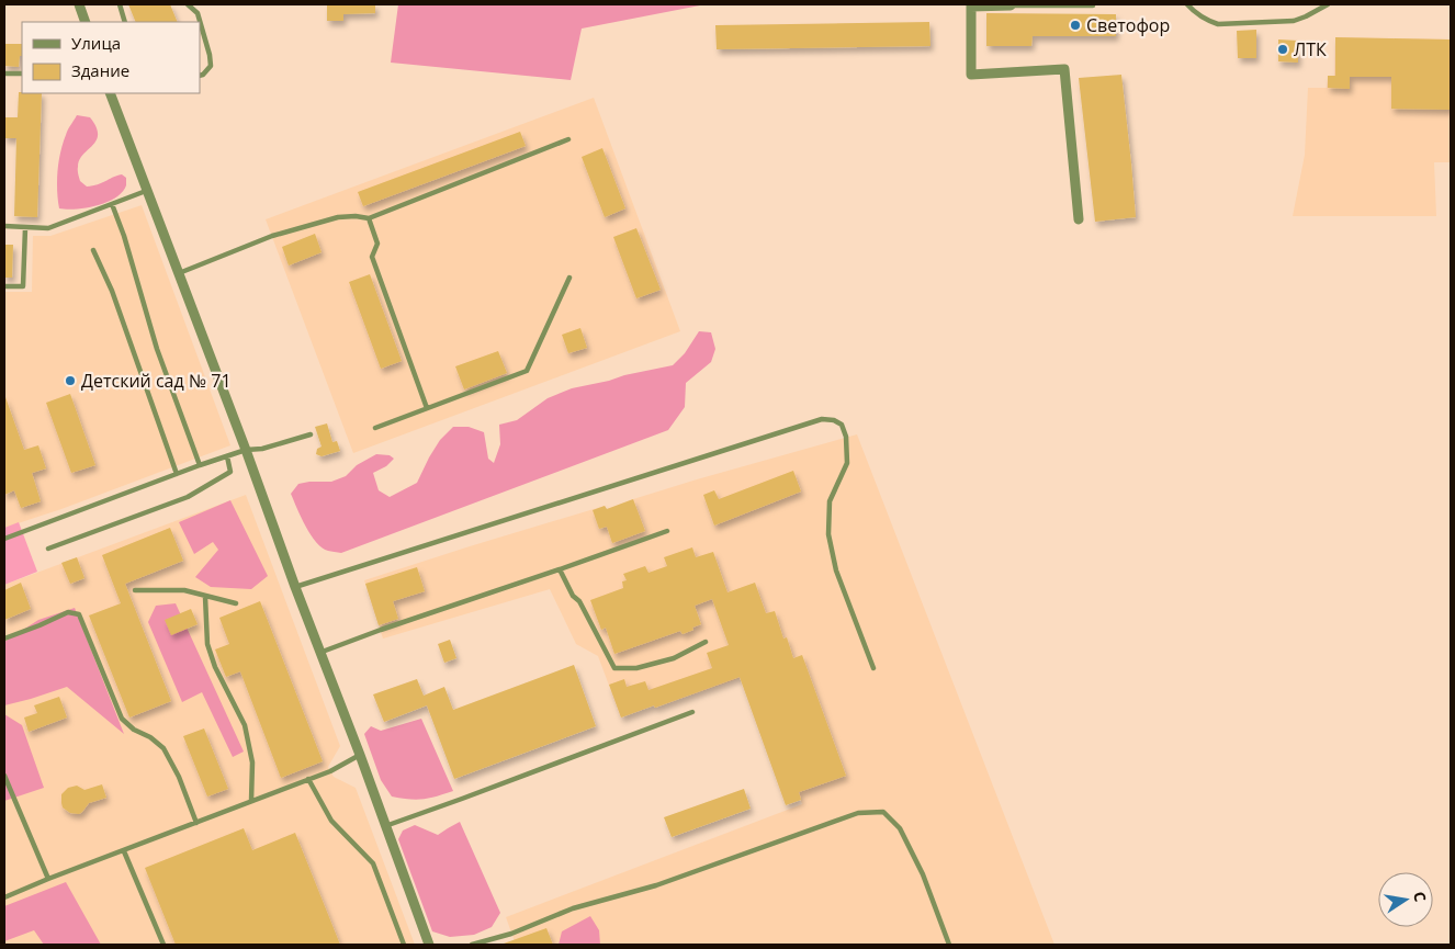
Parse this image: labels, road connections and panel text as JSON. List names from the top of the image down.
{
  "places": ["Светофор", "ЛТК", "Детский сад № 71"],
  "legend": ["Улица", "Здание"],
  "north": "right"
}
